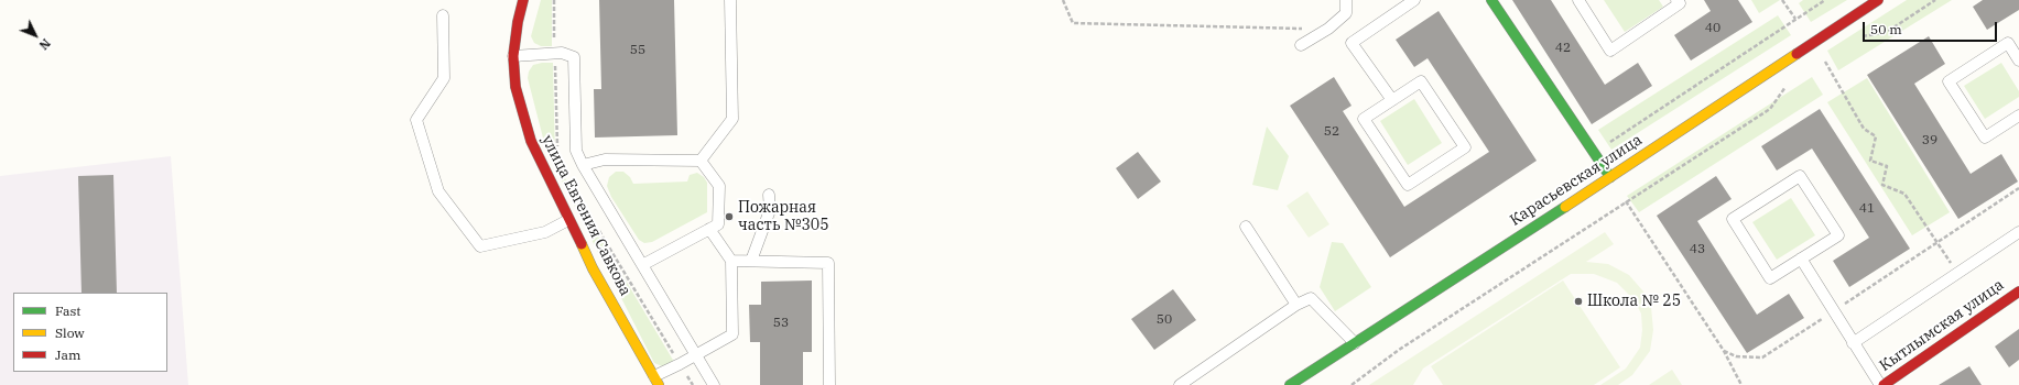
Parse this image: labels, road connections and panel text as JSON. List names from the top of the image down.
{
  "streets": {
    "street": ["Карасьевская улица", "улица Евгения Савкова", "Кытлымская улица"]
  },
  "places": ["Пожарная часть №305", "Школа № 25"],
  "house_numbers": [
    "40",
    "42",
    "55",
    "52",
    "39",
    "41",
    "43",
    "50",
    "53"
  ],
  "legend": ["Fast", "Slow", "Jam"],
  "scale_bar": "50 m",
  "north": "bottom right"
}
